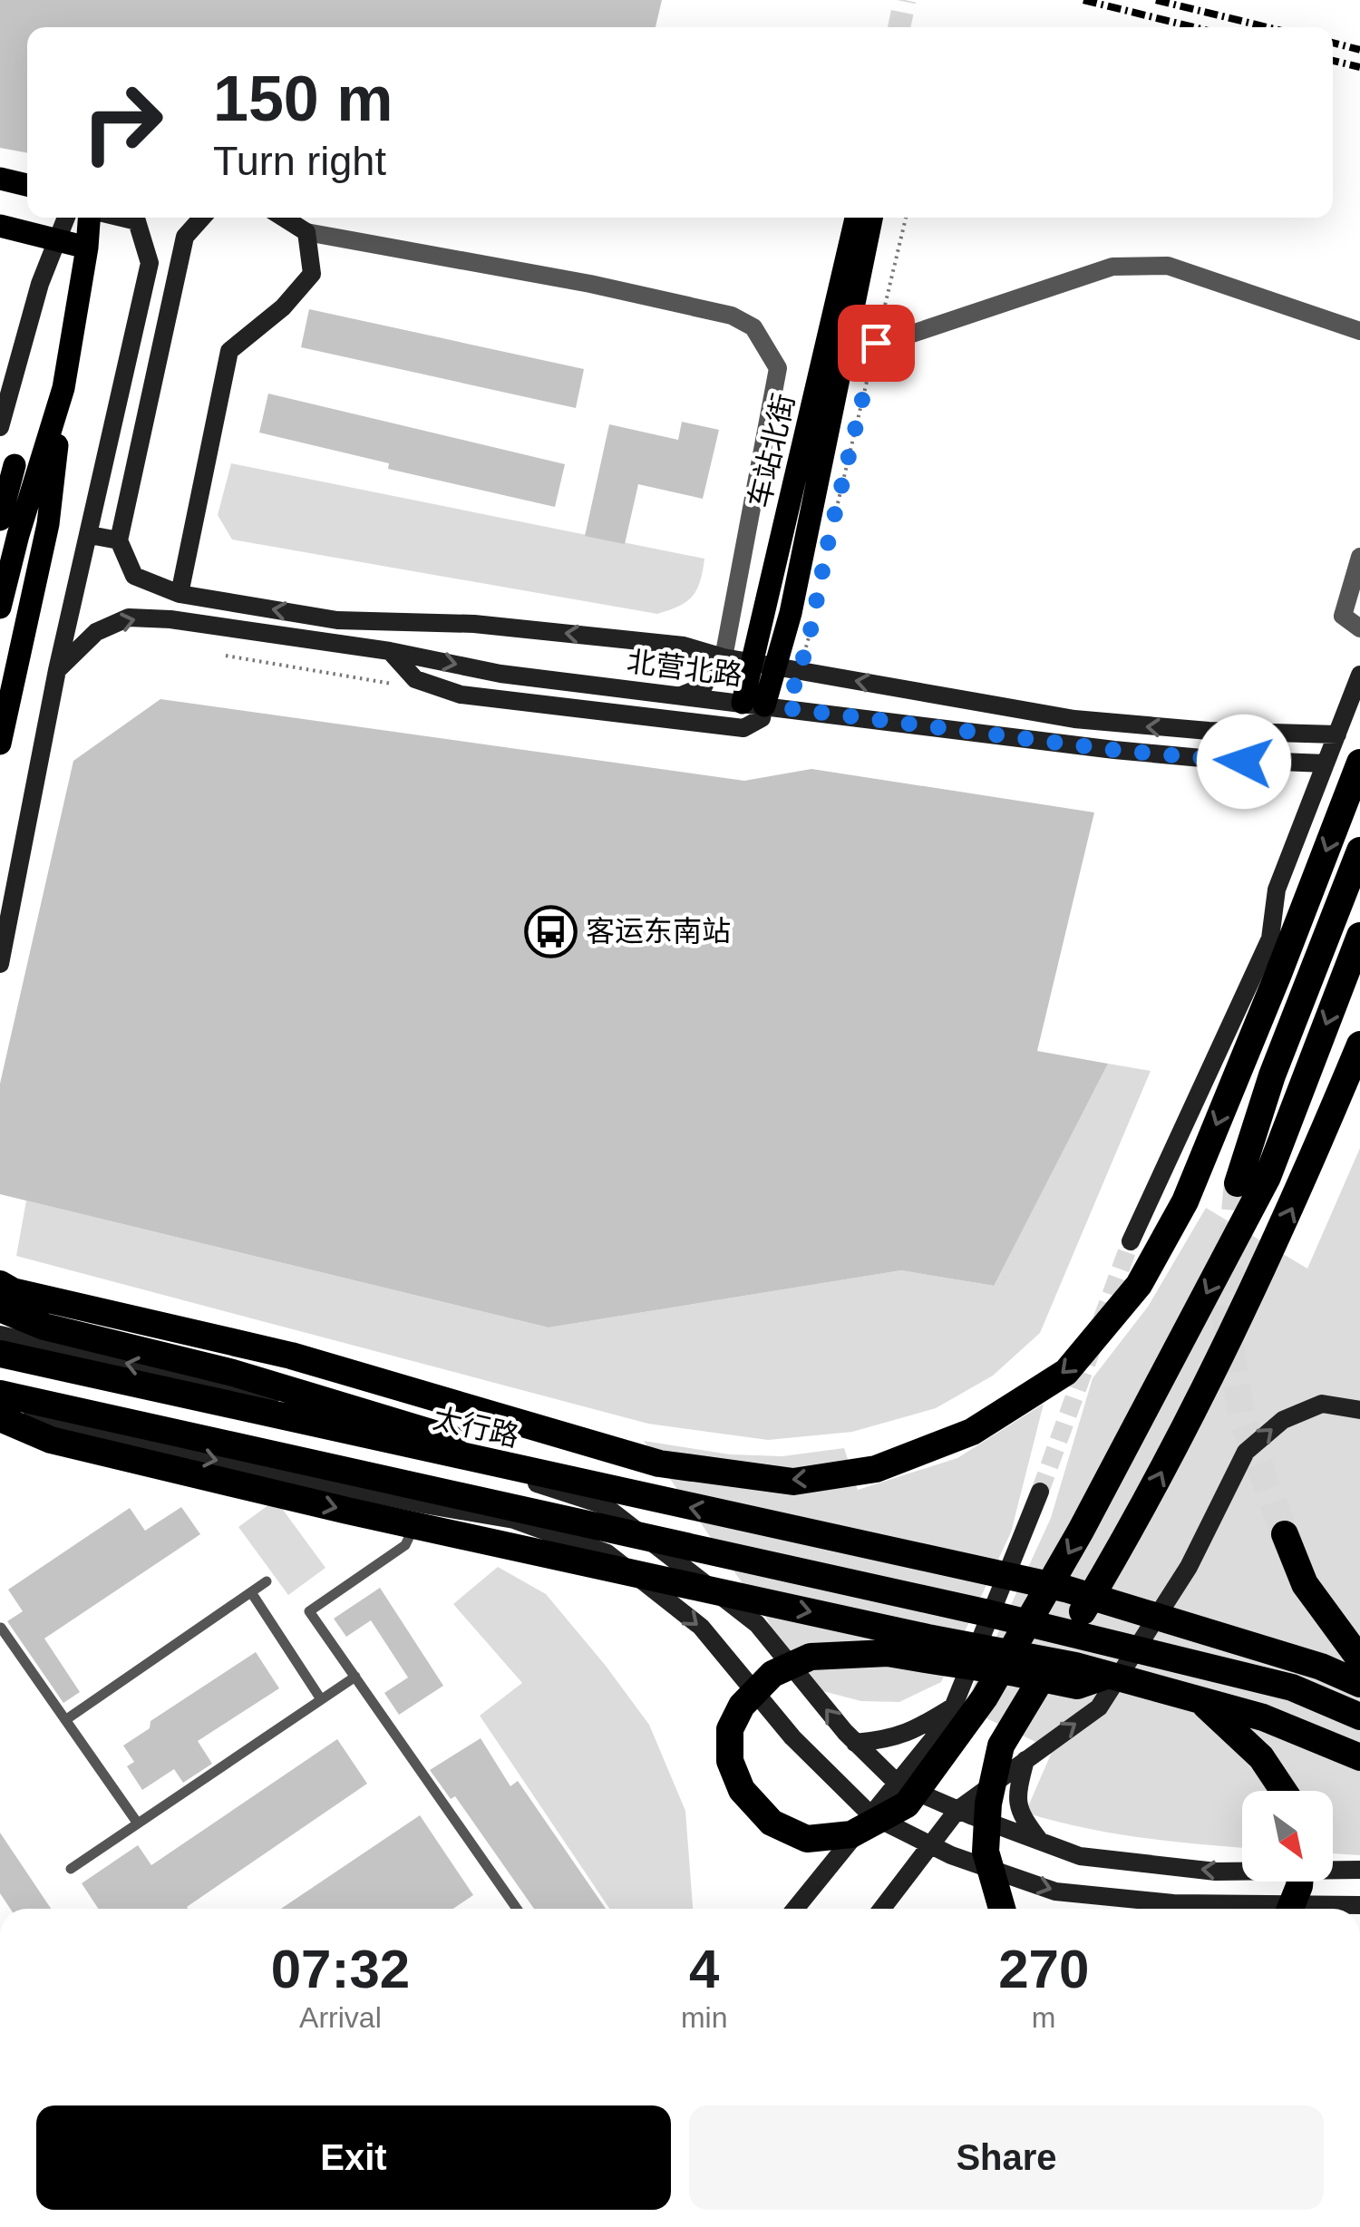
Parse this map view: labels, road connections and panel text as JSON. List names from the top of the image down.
{
  "streets": {
    "highway": ["太行路"],
    "main road": ["车站北街", "北营北路"]
  },
  "crossings": [
    ["车站北街", "北营北路"]
  ],
  "places": {
    "bus stop": ["客运东南站"]
  },
  "north": "bottom right",
  "page": {
    "turn": ["150 m", "Turn right"],
    "eta": [
      "07:32",
      "Arrival",
      "4",
      "min",
      "270",
      "m"
    ],
    "buttons": ["Exit", "Share"]
  }
}
